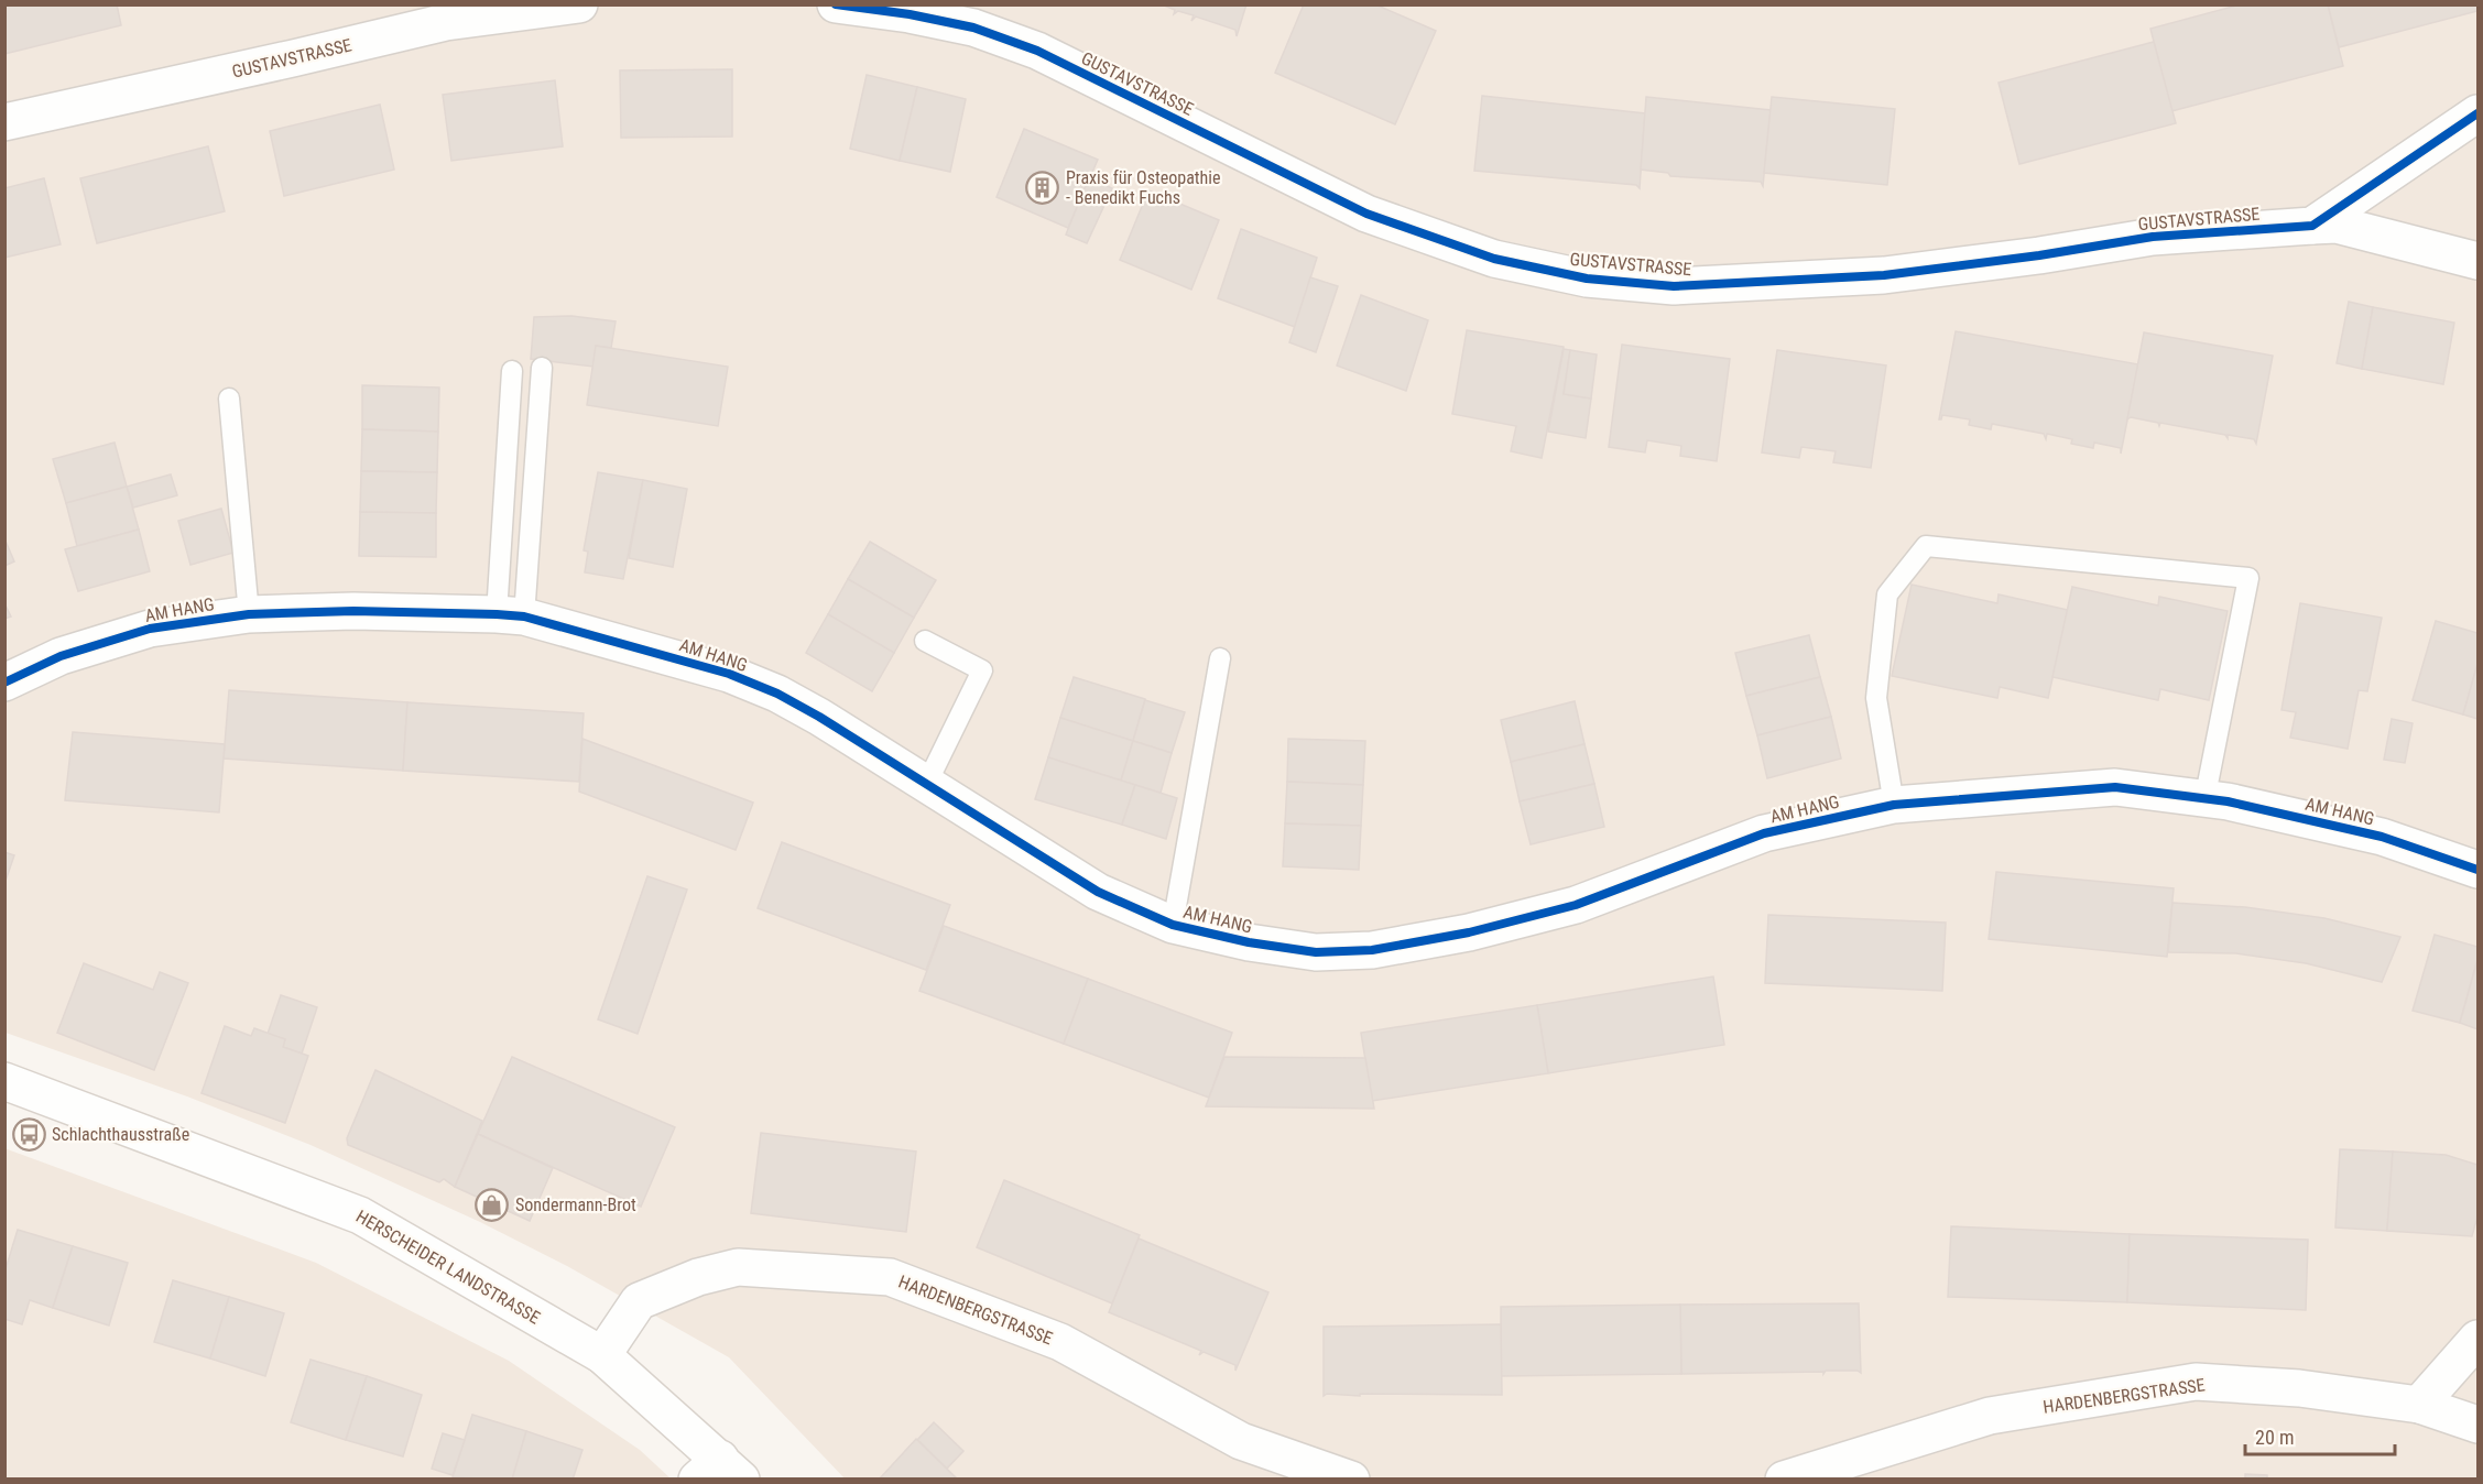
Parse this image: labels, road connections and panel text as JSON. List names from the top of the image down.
{
  "streets": {
    "street": [
      "GUSTAVSTRASSE",
      "AM HANG",
      "HERSCHEIDER LANDSTRASSE",
      "HARDENBERGSTRASSE"
    ]
  },
  "crossings": [
    ["HERSCHEIDER LANDSTRASSE", "HARDENBERGSTRASSE"]
  ],
  "places": {
    "building": ["Praxis für Osteopathie - Benedikt Fuchs"],
    "bus stop": ["Schlachthausstraße"],
    "shop": ["Sondermann-Brot"]
  },
  "scale_bar": "20 m"
}
